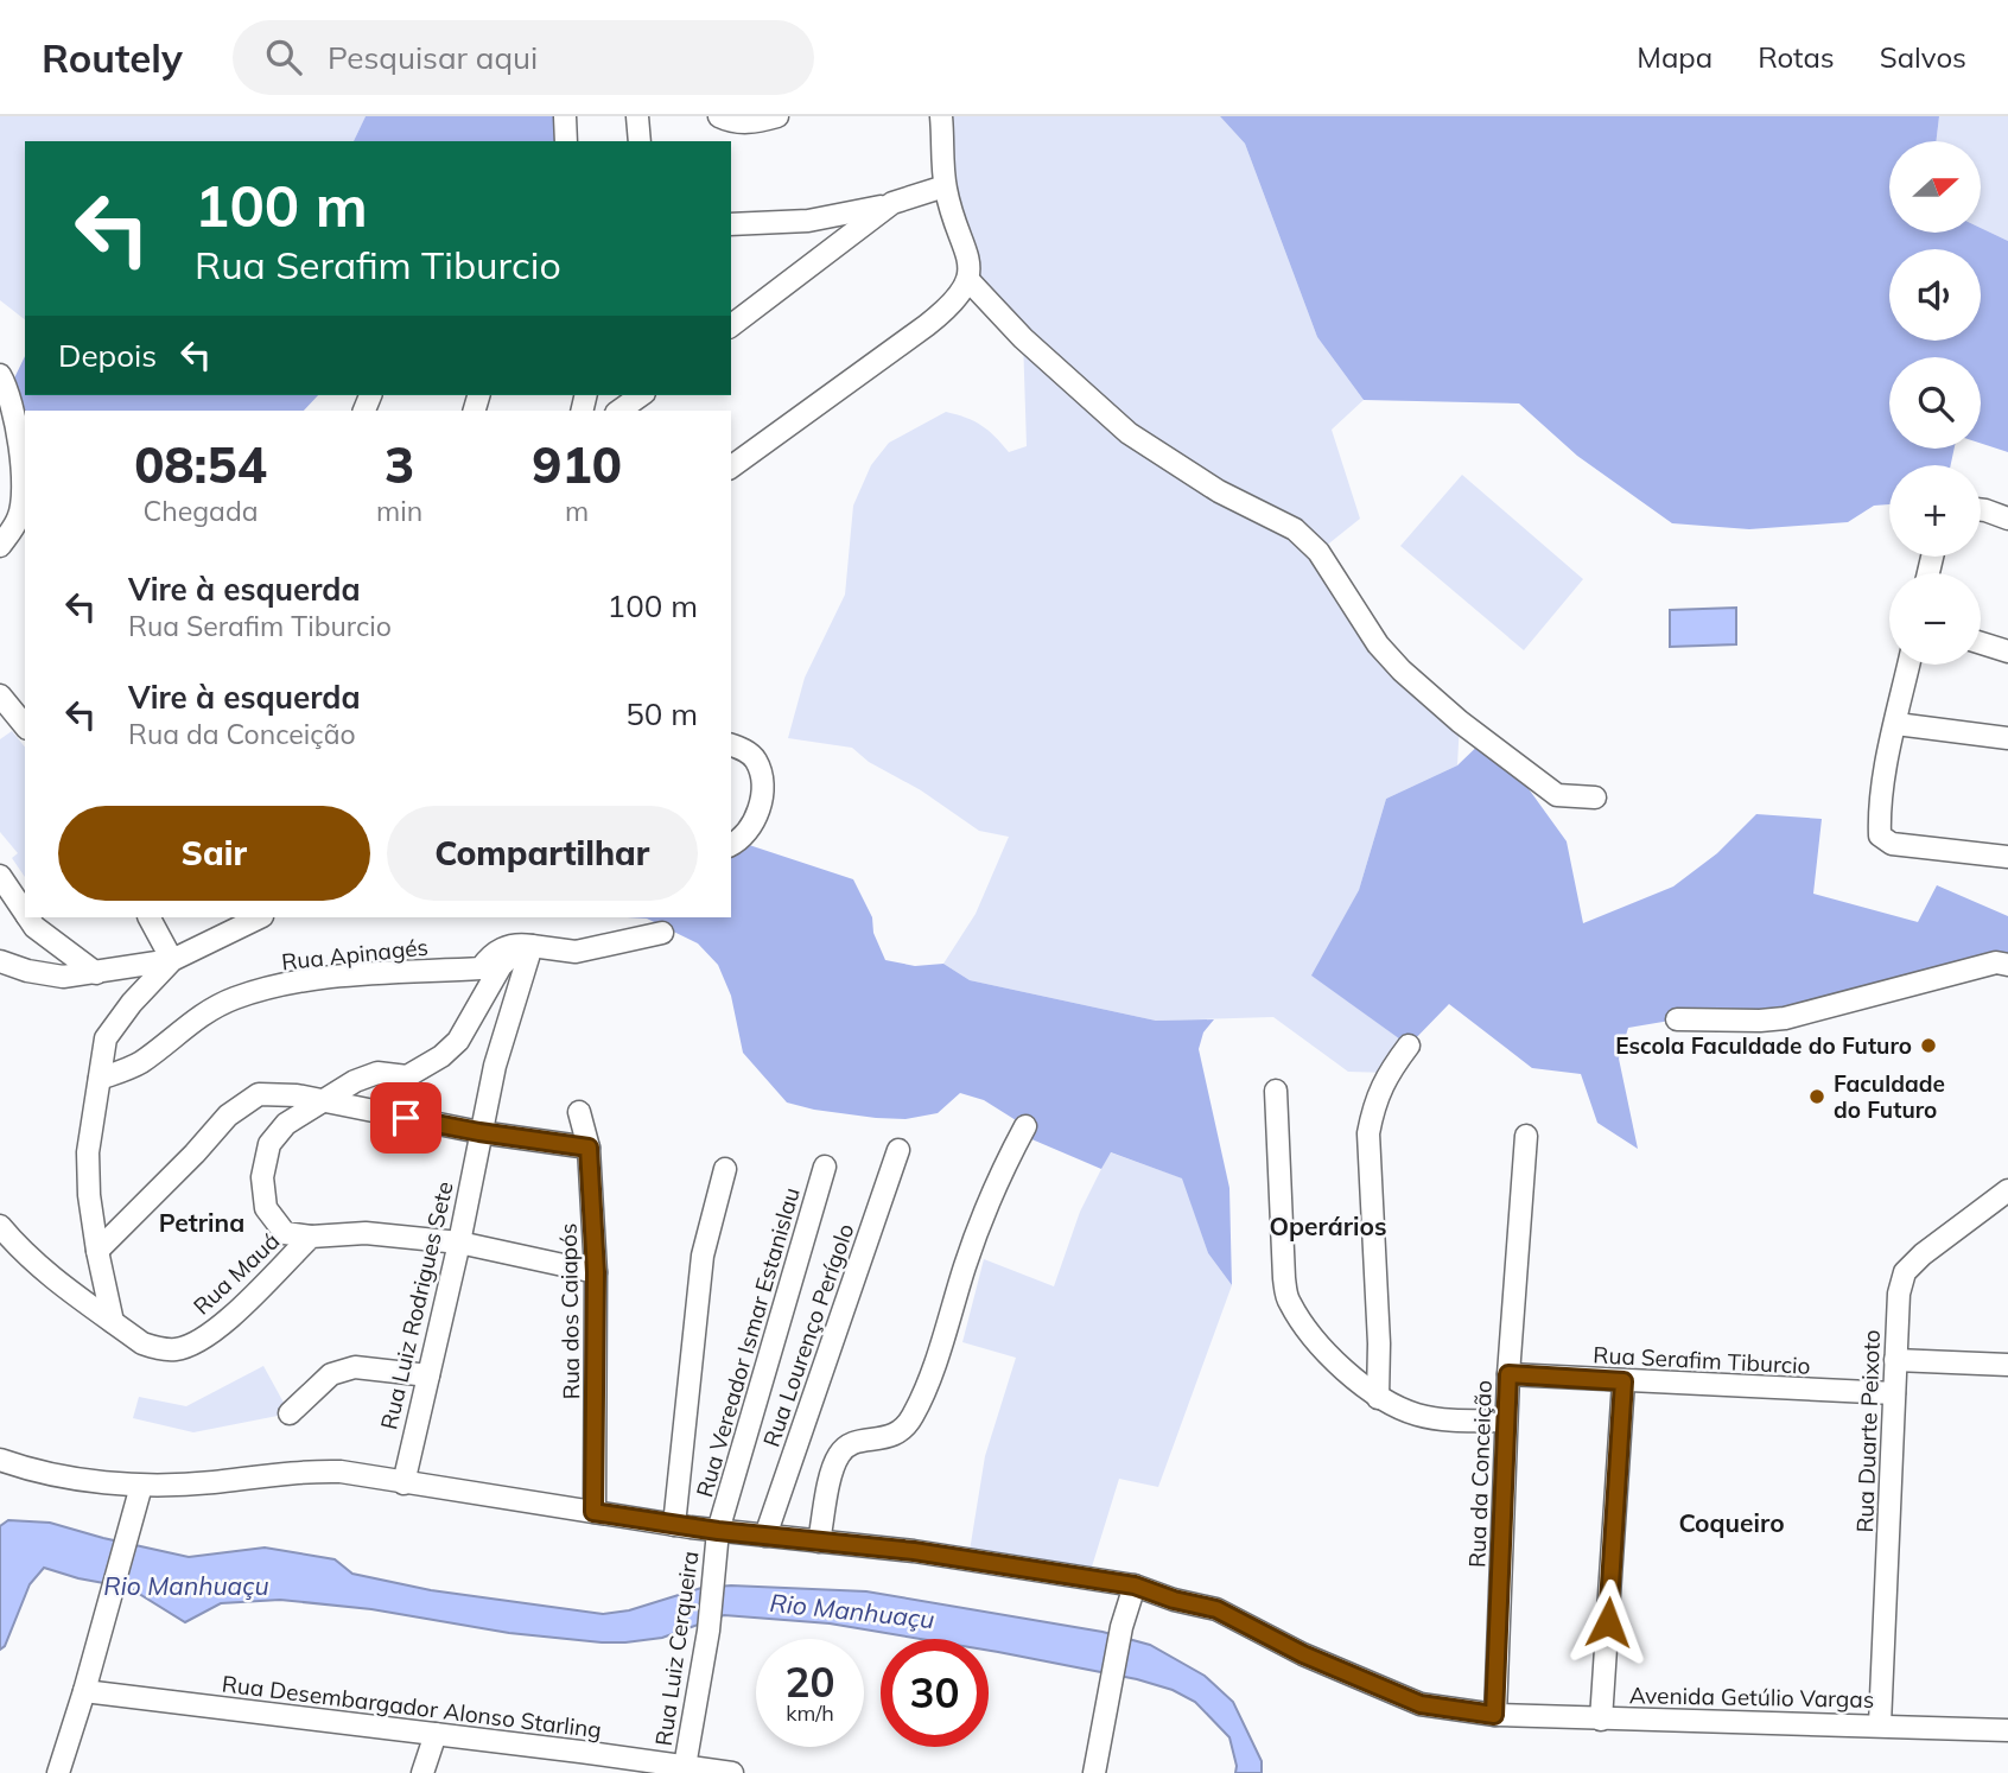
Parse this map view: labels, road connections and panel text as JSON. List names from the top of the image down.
{
  "streets": {
    "street": [
      "Rua Apinagés",
      "Rua Mauá",
      "Rua Luiz Rodrigues Sete",
      "Rua dos Caiapós",
      "Rua Lourenço Perígolo",
      "Rua Vereador Ismar Estanislau",
      "Rua Serafim Tiburcio",
      "Rua Duarte Peixoto",
      "Rua da Conceição",
      "Rua Luiz Cerqueira",
      "Avenida Getúlio Vargas",
      "Rua Desembargador Alonso Starling"
    ]
  },
  "crossings": [
    ["Rua Apinagés", "Rua Luiz Rodrigues Sete"],
    ["Rua Mauá", "Rua Luiz Rodrigues Sete"],
    ["Rua Mauá", "Rua dos Caiapós"],
    ["Rua Luiz Rodrigues Sete", "Avenida Getúlio Vargas"],
    ["Rua dos Caiapós", "Avenida Getúlio Vargas"],
    ["Rua Lourenço Perígolo", "Avenida Getúlio Vargas"],
    ["Rua Vereador Ismar Estanislau", "Rua Luiz Cerqueira"],
    ["Rua Vereador Ismar Estanislau", "Avenida Getúlio Vargas"],
    ["Rua Serafim Tiburcio", "Rua Duarte Peixoto"],
    ["Rua Serafim Tiburcio", "Rua da Conceição"],
    ["Rua Duarte Peixoto", "Avenida Getúlio Vargas"],
    ["Rua da Conceição", "Avenida Getúlio Vargas"],
    ["Rua Luiz Cerqueira", "Avenida Getúlio Vargas"],
    ["Rua Luiz Cerqueira", "Rua Desembargador Alonso Starling"]
  ],
  "districts": ["Petrina", "Operários", "Coqueiro"],
  "water": ["Rio Manhuaçu"],
  "places": ["Escola Faculdade do Futuro", "Faculdade do Futuro"],
  "north": "right",
  "page": {
    "header": "Routely",
    "search": "Pesquisar aqui",
    "nav": ["Mapa", "Rotas", "Salvos"],
    "map_buttons": ["+", "−"],
    "turn": ["100 m", "Rua Serafim Tiburcio"],
    "then": "Depois",
    "eta": [
      "08:54",
      "Chegada",
      "3",
      "min",
      "910",
      "m"
    ],
    "list": [
      {
        "name": "Vire à esquerda",
        "note": "Rua Serafim Tiburcio",
        "value": "100 m"
      },
      {
        "name": "Vire à esquerda",
        "note": "Rua da Conceição",
        "value": "50 m"
      }
    ],
    "buttons": ["Sair", "Compartilhar"],
    "speed": "20 km/h",
    "limit": "30"
  }
}
